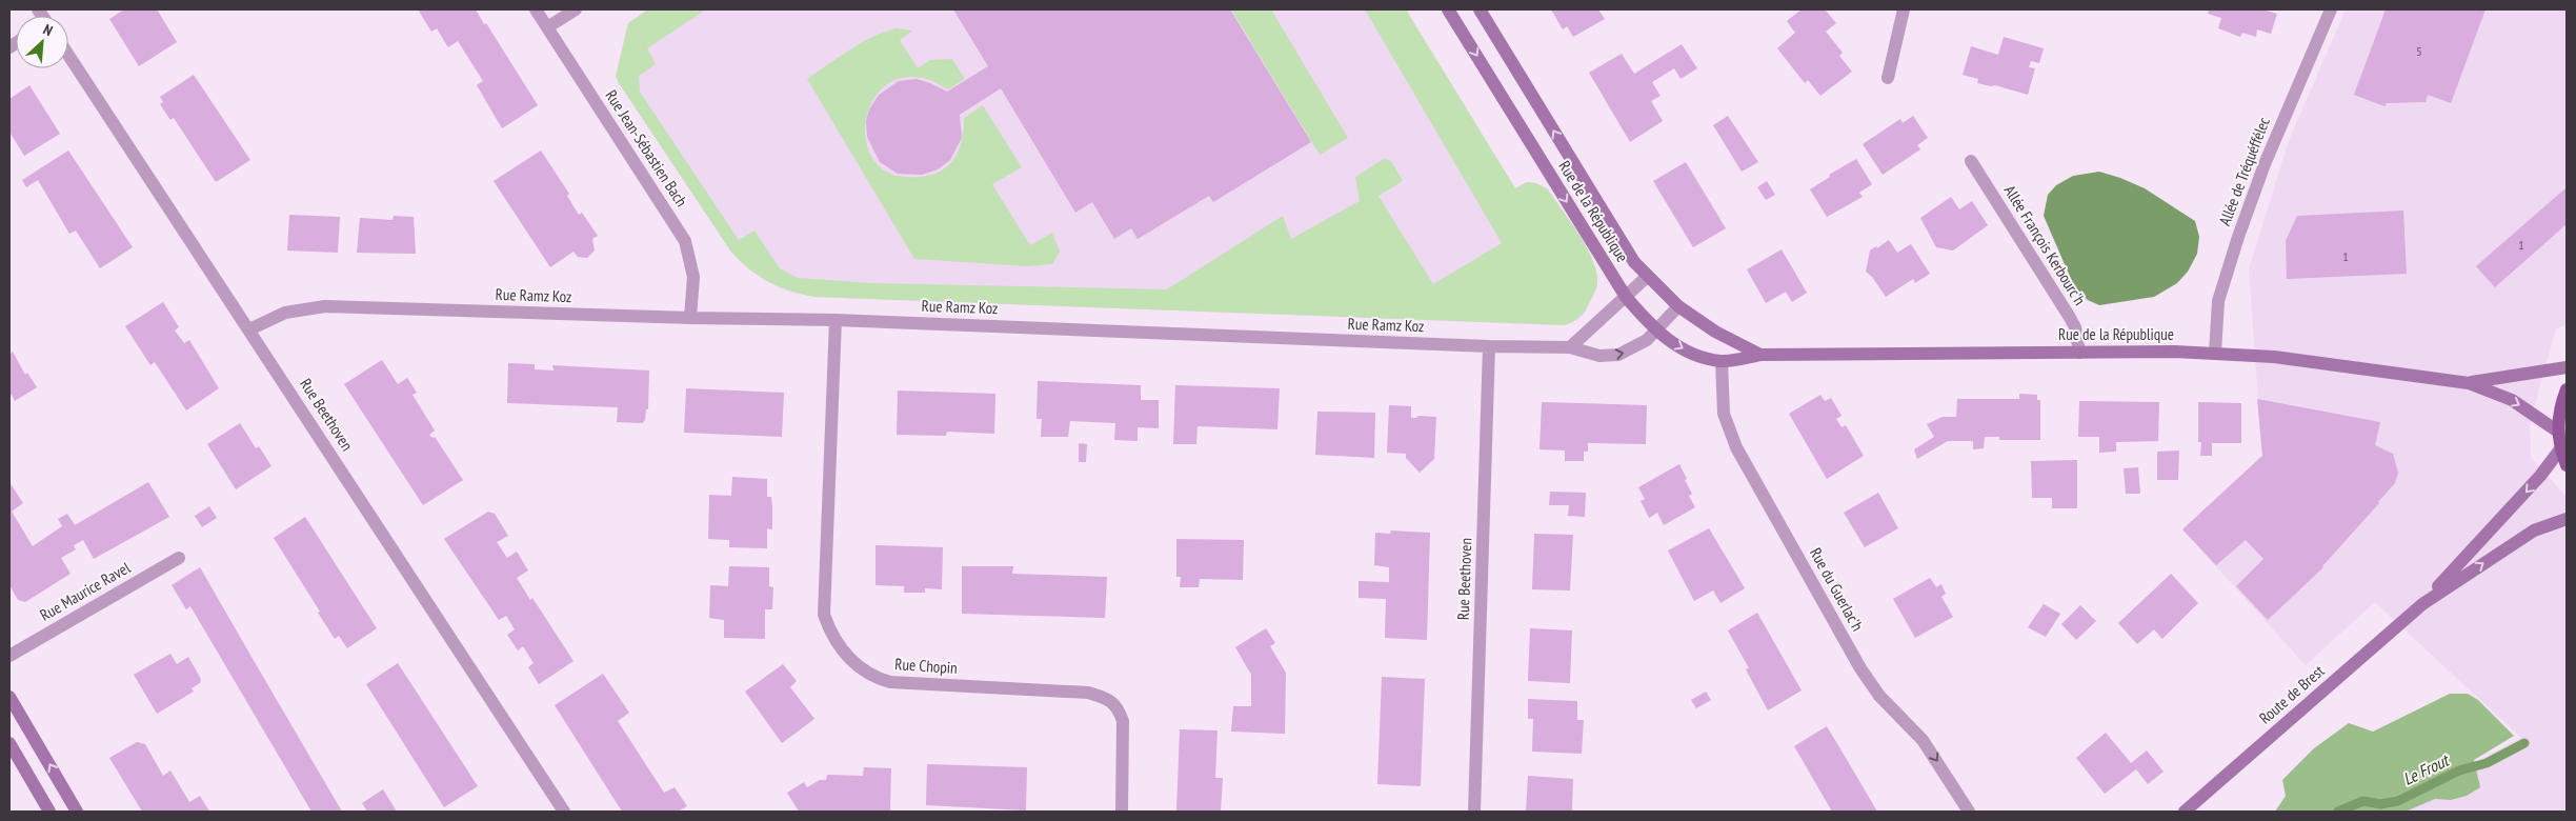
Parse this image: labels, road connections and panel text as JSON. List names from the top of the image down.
{
  "streets": {
    "street": [
      "Rue Jean-Sébastien Bach",
      "Allée de Tréquéffélec",
      "Rue de la République",
      "Allée François Kerbourc'h",
      "Rue Ramz Koz",
      "Rue Beethoven",
      "Rue du Guerlac'h",
      "Rue Maurice Ravel",
      "Rue Chopin",
      "Route de Brest"
    ]
  },
  "crossings": [
    ["Rue Jean-Sébastien Bach", "Rue Ramz Koz"],
    ["Allée de Tréquéffélec", "Rue de la République"],
    ["Rue de la République", "Allée François Kerbourc'h"],
    ["Rue de la République", "Rue Ramz Koz"],
    ["Rue de la République", "Rue du Guerlac'h"],
    ["Rue Ramz Koz", "Rue Beethoven"],
    ["Rue Ramz Koz", "Rue Chopin"]
  ],
  "one_way": ["Rue du Guerlac'h"],
  "water": ["Le Frout"],
  "house_numbers": ["5", "1", "1"],
  "north": "top right"
}
